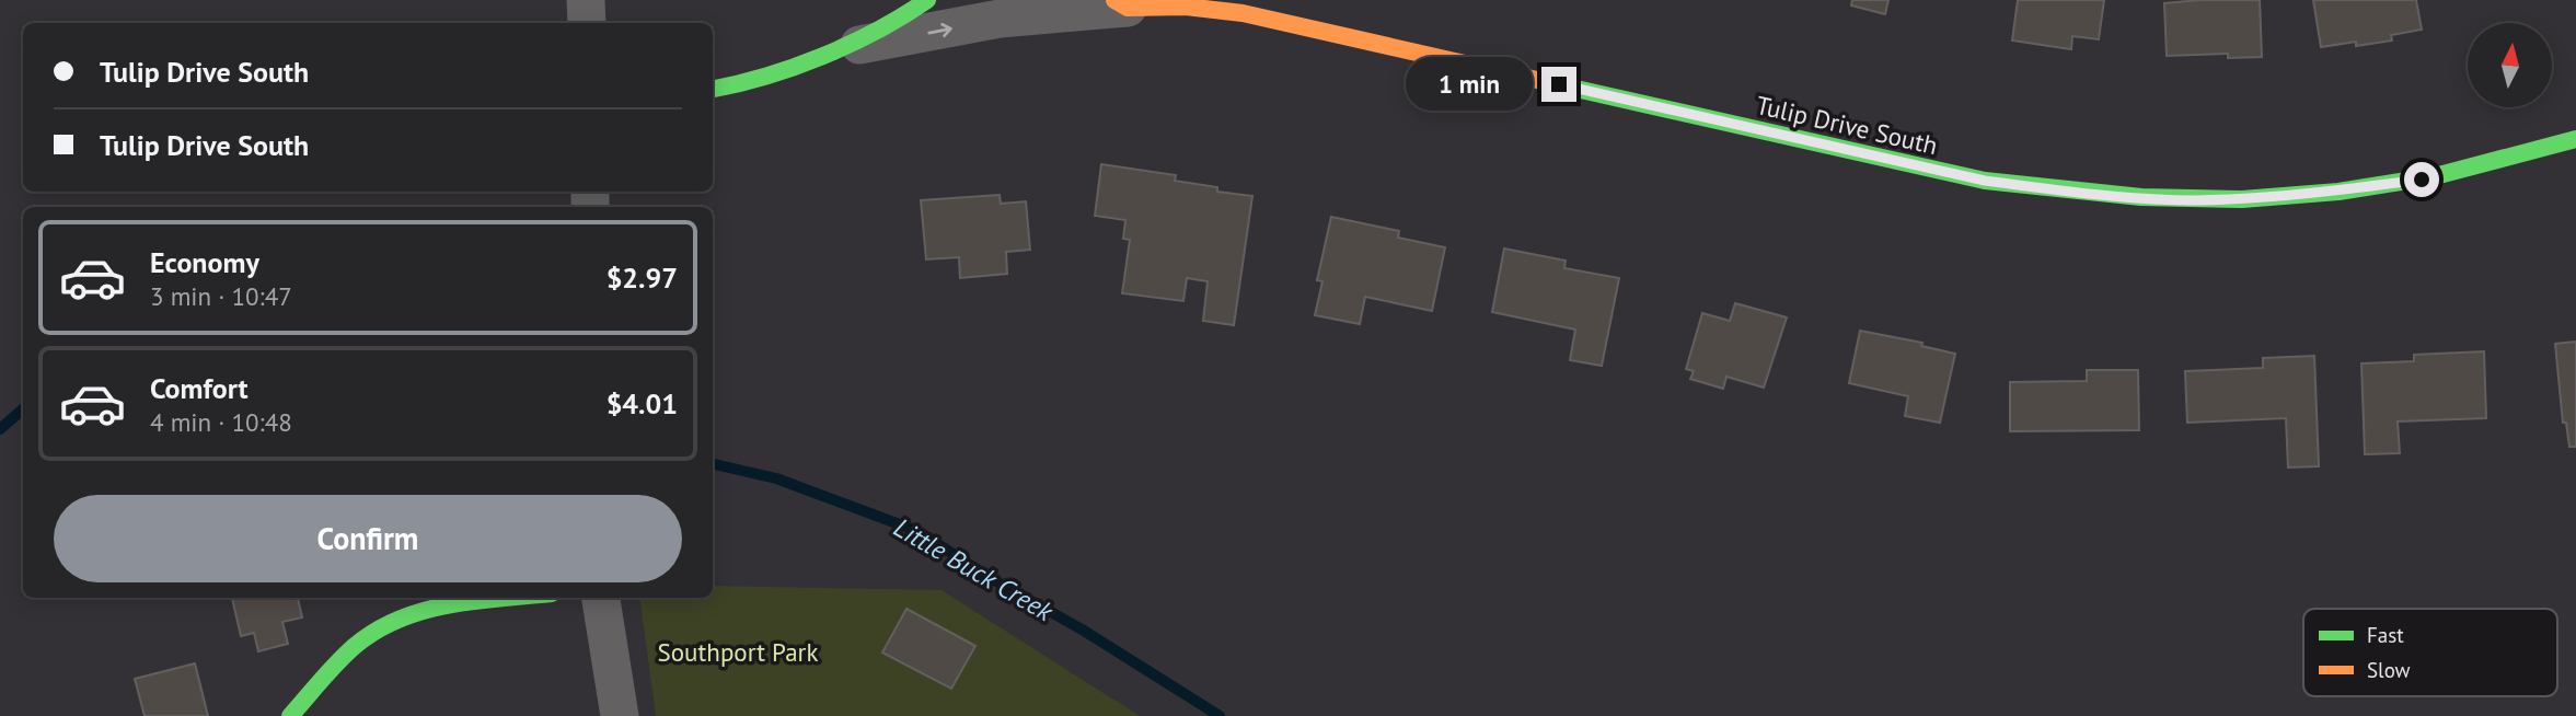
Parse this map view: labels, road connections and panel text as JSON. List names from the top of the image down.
{
  "streets": {
    "street": ["Tulip Drive South"]
  },
  "water": ["Little Buck Creek"],
  "parks": ["Southport Park"],
  "legend": ["Fast", "Slow"],
  "north": "top",
  "page": {
    "banner": ["Tulip Drive South", "Tulip Drive South"],
    "bubble": "1 min",
    "list": [
      {
        "name": "Economy",
        "note": "3 min · 10:47",
        "value": "$2.97"
      },
      {
        "name": "Comfort",
        "note": "4 min · 10:48",
        "value": "$4.01"
      }
    ],
    "buttons": "Confirm"
  }
}
